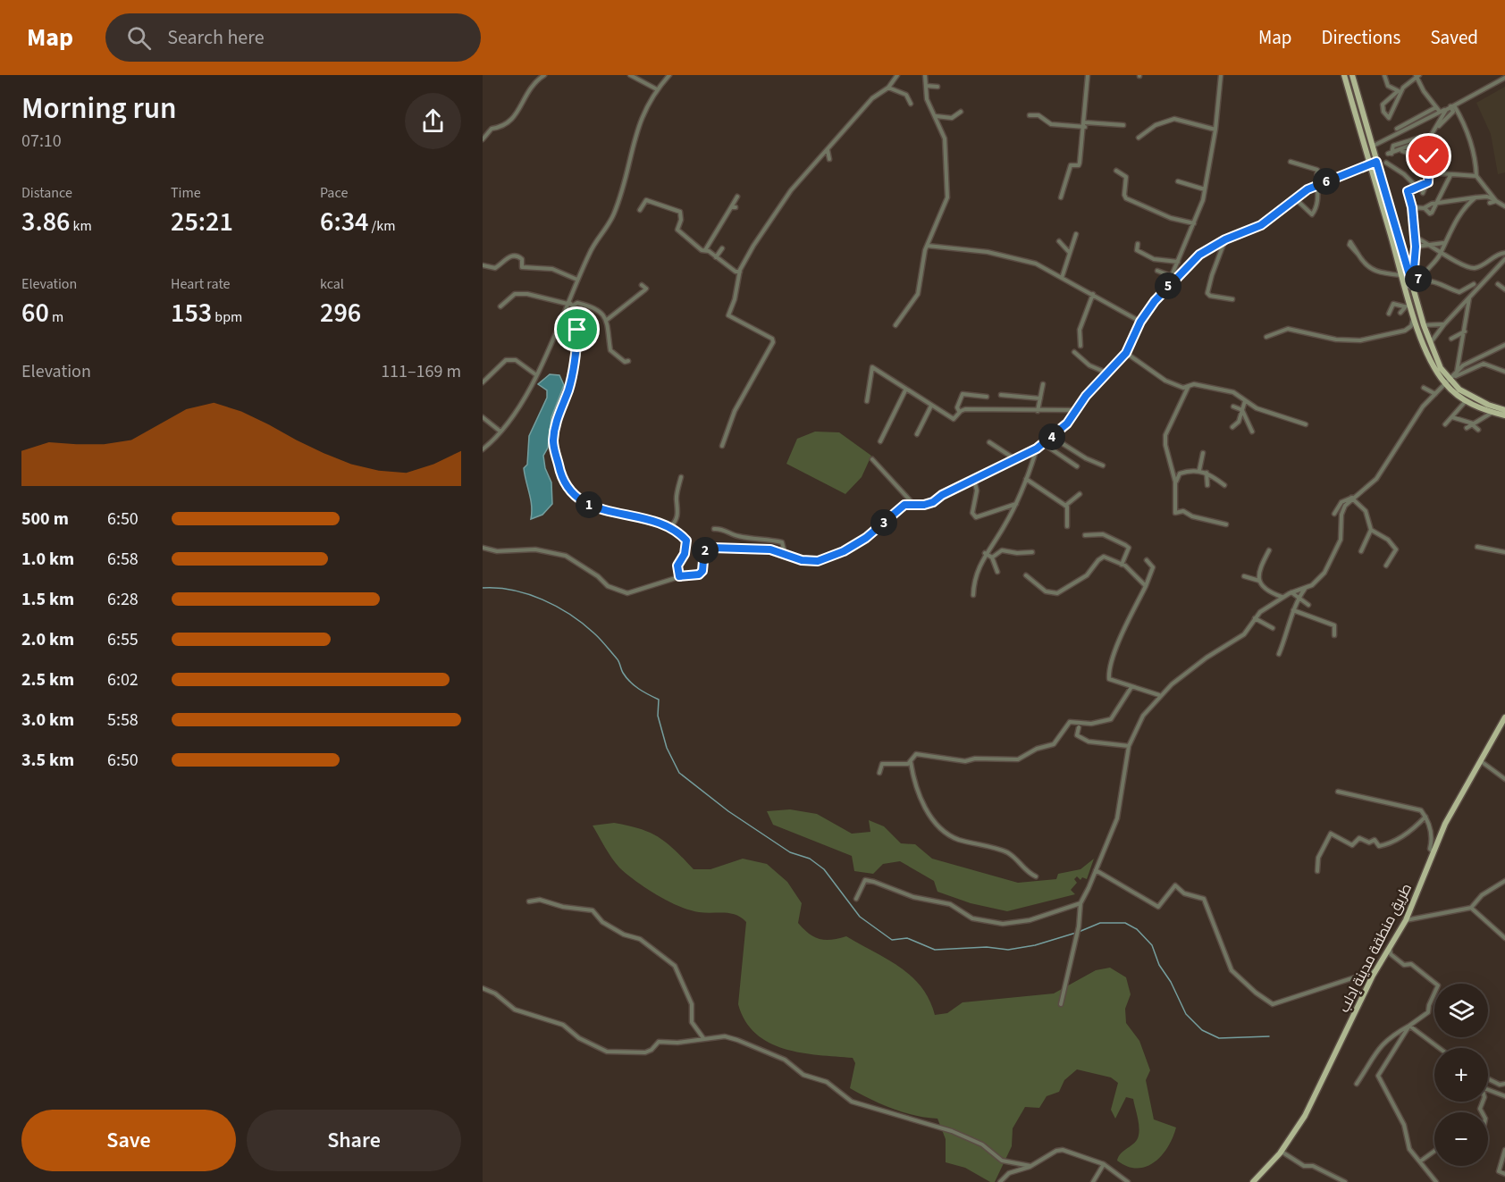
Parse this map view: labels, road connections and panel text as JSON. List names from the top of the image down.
{
  "streets": {
    "main road": ["طريق منطقة مدينة إدلب"]
  },
  "page": {
    "header": "Map",
    "search": "Search here",
    "nav": ["Map", "Directions", "Saved"],
    "heading": ["Morning run", "07:10"],
    "stats": [
      ["Distance", "3.86 km"],
      ["Time", "25:21"],
      ["Pace", "6:34 /km"],
      ["Elevation", "60 m"],
      ["Heart rate", "153 bpm"],
      ["kcal", "296"]
    ],
    "pins": [
      "6",
      "7",
      "5",
      "4",
      "1",
      "3",
      "2"
    ],
    "chart": ["Elevation", "111–169 m"],
    "list": [
      {
        "name": "500 m",
        "note": "6:50"
      },
      {
        "name": "1.0 km",
        "note": "6:58"
      },
      {
        "name": "1.5 km",
        "note": "6:28"
      },
      {
        "name": "2.0 km",
        "note": "6:55"
      },
      {
        "name": "2.5 km",
        "note": "6:02"
      },
      {
        "name": "3.0 km",
        "note": "5:58"
      },
      {
        "name": "3.5 km",
        "note": "6:50"
      }
    ],
    "map_buttons": ["+", "−"],
    "buttons": ["Save", "Share"]
  }
}
